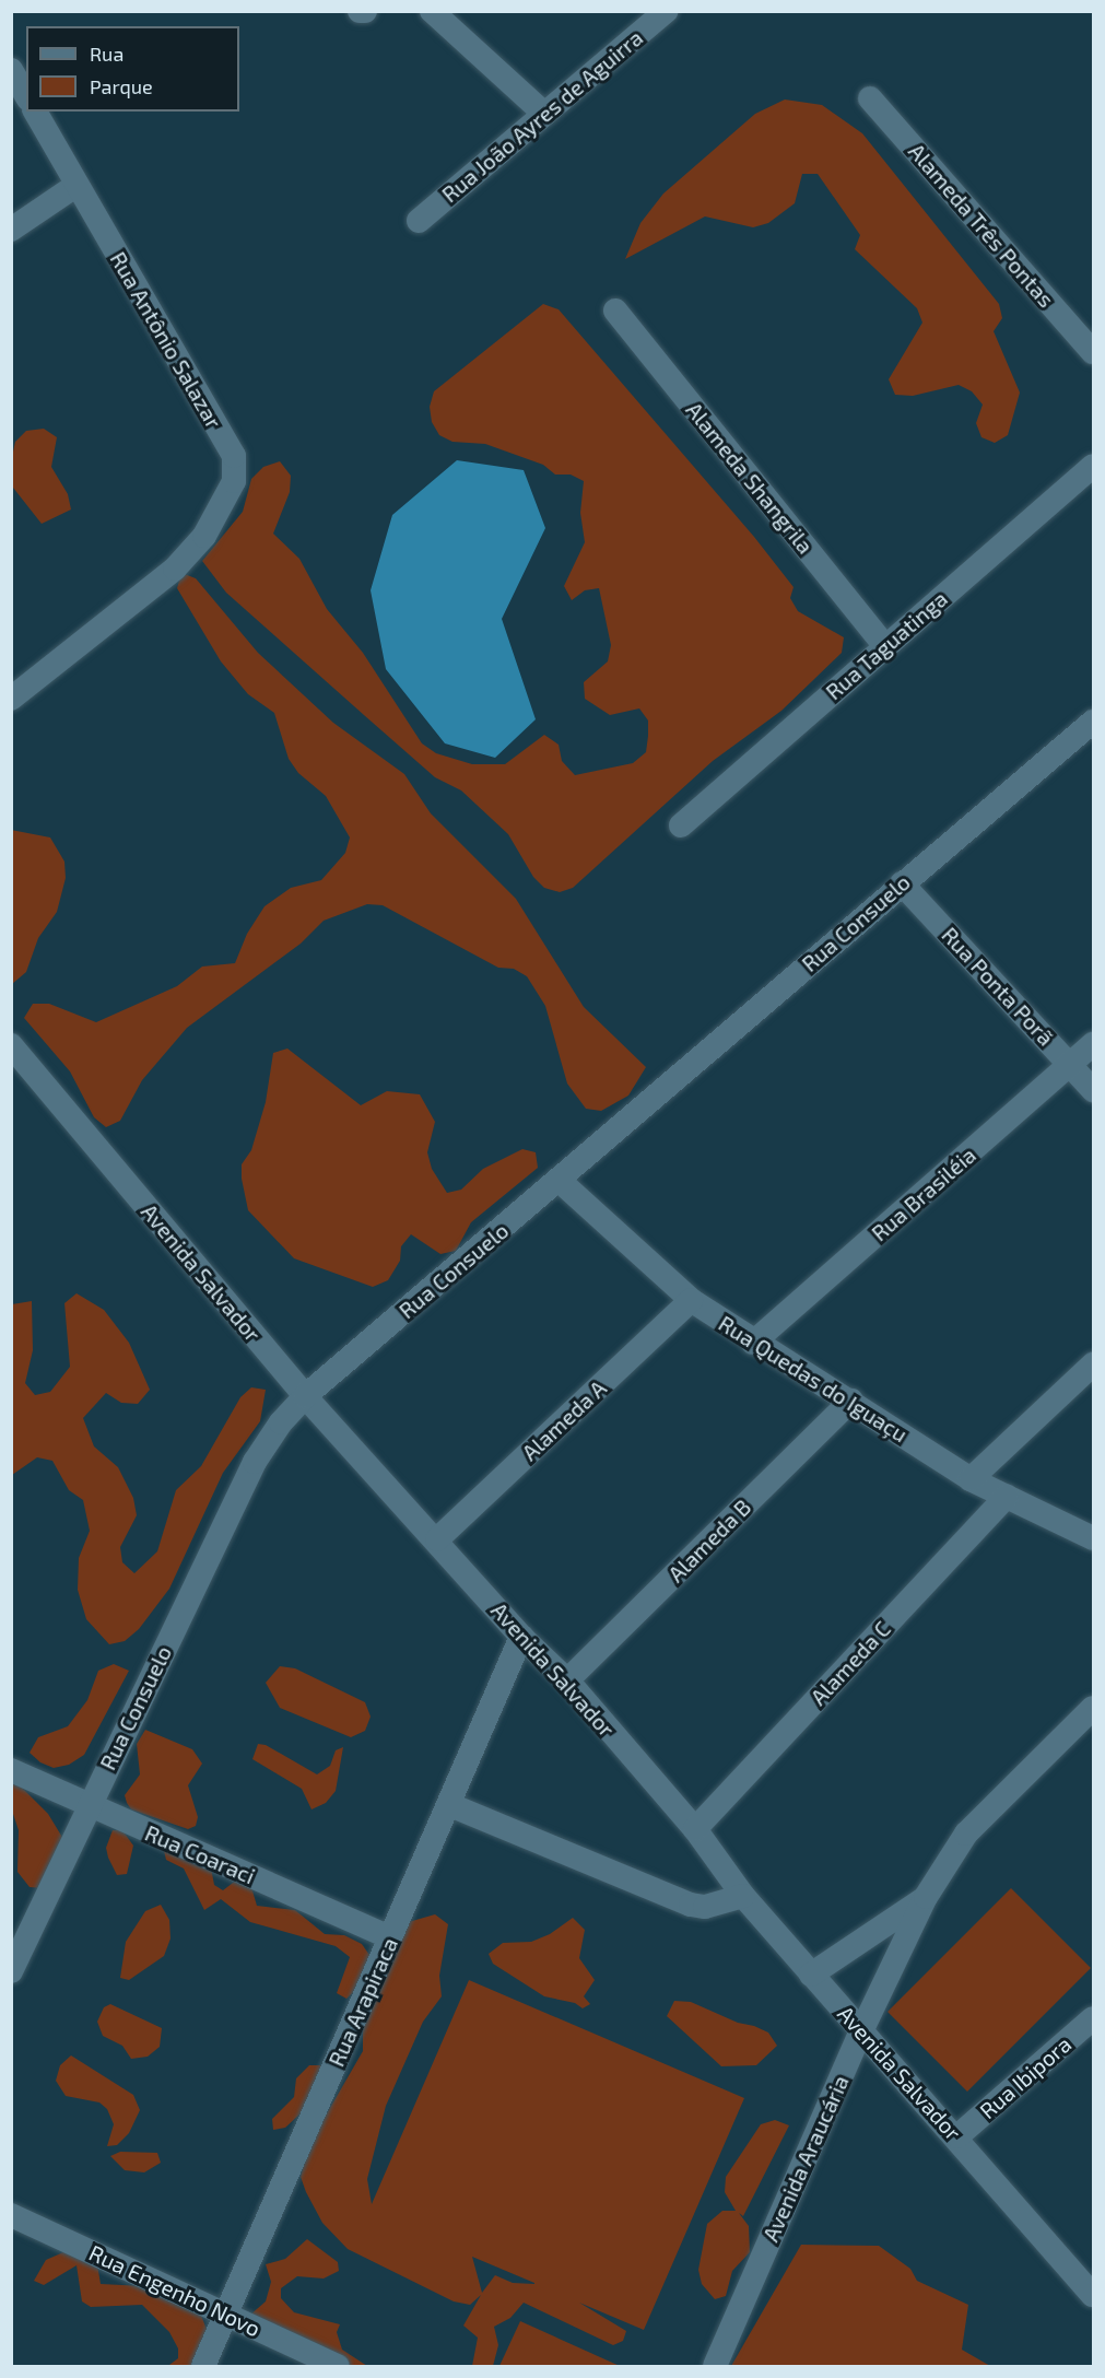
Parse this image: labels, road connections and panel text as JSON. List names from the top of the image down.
{
  "streets": {
    "street": [
      "Rua João Ayres de Aguirra",
      "Alameda Três Pontas",
      "Rua Antônio Salazar",
      "Alameda Shangrila",
      "Rua Taguatinga",
      "Rua Consuelo",
      "Rua Ponta Porã",
      "Rua Brasiléia",
      "Avenida Salvador",
      "Rua Quedas do Iguaçu",
      "Alameda A",
      "Alameda B",
      "Alameda C",
      "Rua Coaraci",
      "Rua Arapiraca",
      "Rua Ibipora",
      "Avenida Araucária",
      "Rua Engenho Novo"
    ]
  },
  "crossings": [
    ["Alameda Shangrila", "Rua Taguatinga"],
    ["Rua Consuelo", "Rua Ponta Porã"],
    ["Rua Consuelo", "Avenida Salvador"],
    ["Rua Consuelo", "Rua Quedas do Iguaçu"],
    ["Rua Consuelo", "Rua Coaraci"],
    ["Rua Ponta Porã", "Rua Brasiléia"],
    ["Rua Brasiléia", "Rua Quedas do Iguaçu"],
    ["Avenida Salvador", "Alameda A"],
    ["Avenida Salvador", "Alameda B"],
    ["Avenida Salvador", "Alameda C"],
    ["Avenida Salvador", "Rua Arapiraca"],
    ["Avenida Salvador", "Rua Ibipora"],
    ["Avenida Salvador", "Avenida Araucária"],
    ["Rua Quedas do Iguaçu", "Alameda A"],
    ["Rua Quedas do Iguaçu", "Alameda B"],
    ["Rua Quedas do Iguaçu", "Alameda C"],
    ["Rua Coaraci", "Rua Arapiraca"],
    ["Rua Arapiraca", "Rua Engenho Novo"]
  ],
  "legend": ["Rua", "Parque"]
}
